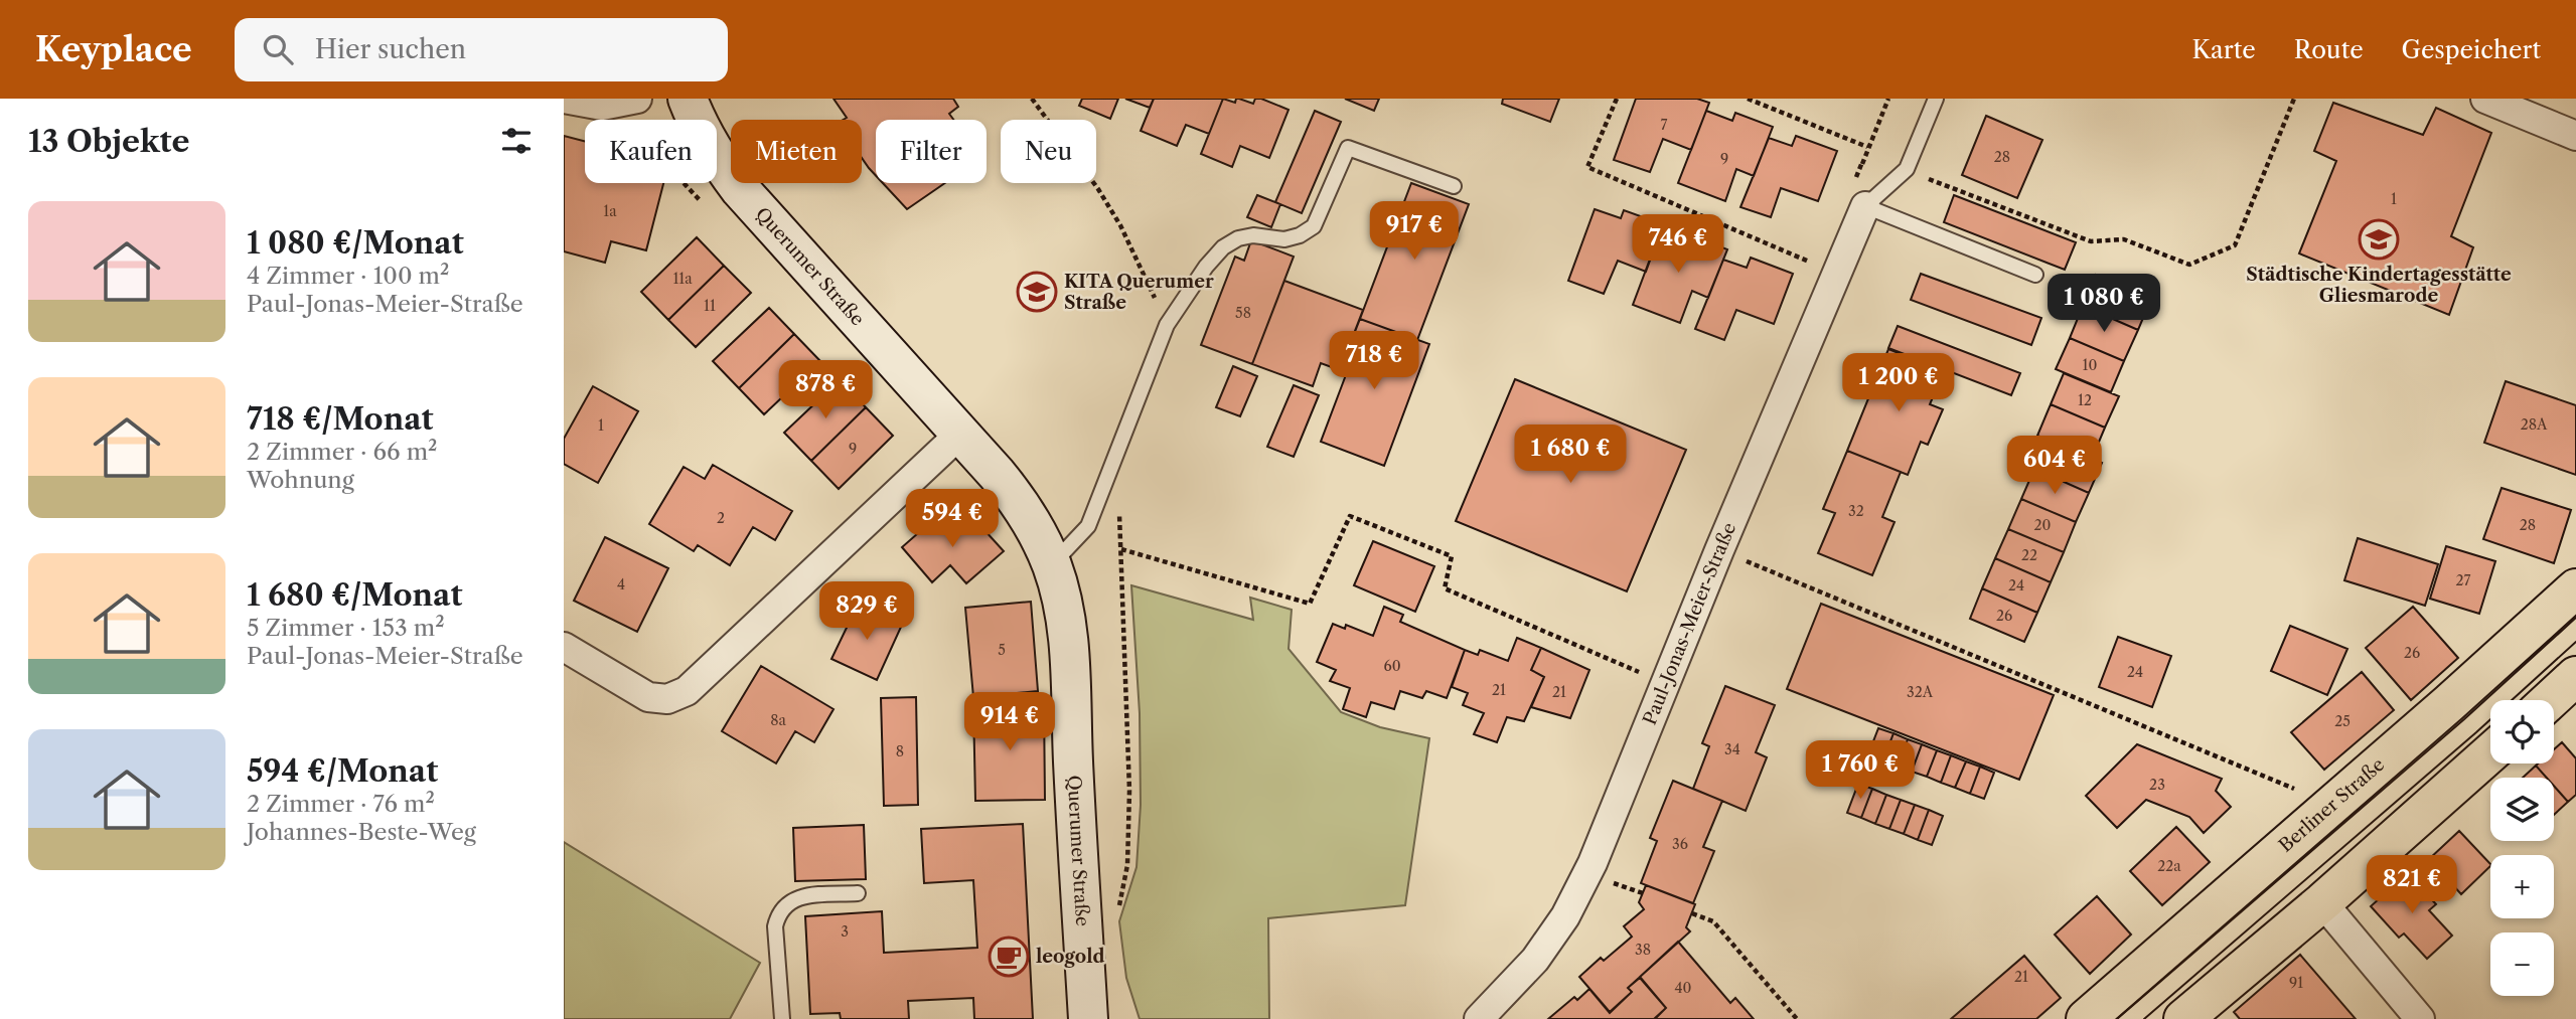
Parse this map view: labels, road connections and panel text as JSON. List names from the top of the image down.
{
  "streets": {
    "main road": ["Berliner Straße"],
    "street": ["Querumer Straße", "Paul-Jonas-Meier-Straße"]
  },
  "places": {
    "school or university": ["Städtische Kindertagesstätte Gliesmarode", "KITA Querumer Straße"],
    "cafe": ["leogold"]
  },
  "house_numbers": [
    "7",
    "28",
    "9",
    "1",
    "1a",
    "11a",
    "11",
    "58",
    "10",
    "12",
    "28A",
    "1",
    "9",
    "32",
    "2",
    "20",
    "28",
    "22",
    "27",
    "4",
    "24",
    "26",
    "5",
    "26",
    "60",
    "24",
    "21",
    "21",
    "32A",
    "8a",
    "25",
    "34",
    "8",
    "23",
    "36",
    "22a",
    "3",
    "38",
    "21",
    "91",
    "40"
  ],
  "page": {
    "header": "Keyplace",
    "search": "Hier suchen",
    "nav": ["Karte", "Route", "Gespeichert"],
    "heading": "13 Objekte",
    "chip": [
      "Kaufen",
      "Mieten",
      "Filter",
      "Neu"
    ],
    "list": [
      {
        "name": "1 080 €/Monat",
        "note": "4 Zimmer · 100 m² · Paul-Jonas-Meier-Straße"
      },
      {
        "name": "718 €/Monat",
        "note": "2 Zimmer · 66 m² · Wohnung"
      },
      {
        "name": "1 680 €/Monat",
        "note": "5 Zimmer · 153 m² · Paul-Jonas-Meier-Straße"
      },
      {
        "name": "594 €/Monat",
        "note": "2 Zimmer · 76 m² · Johannes-Beste-Weg"
      }
    ],
    "price": [
      "917 €",
      "746 €",
      "1 080 €",
      "718 €",
      "1 200 €",
      "878 €",
      "1 680 €",
      "604 €",
      "594 €",
      "829 €",
      "914 €",
      "1 760 €",
      "821 €"
    ],
    "map_buttons": ["+", "−"]
  }
}
